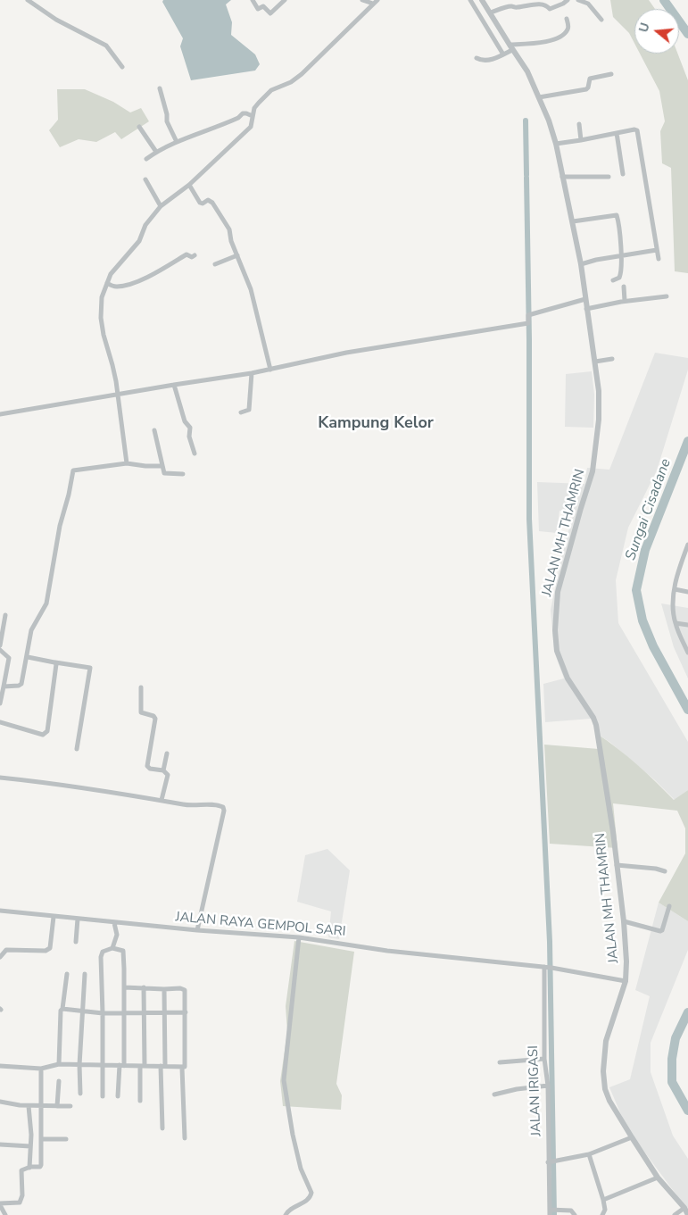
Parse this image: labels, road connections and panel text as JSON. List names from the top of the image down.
{
  "streets": {
    "street": ["JALAN MH THAMRIN", "JALAN RAYA GEMPOL SARI", "JALAN IRIGASI"]
  },
  "crossings": [
    ["JALAN MH THAMRIN", "JALAN RAYA GEMPOL SARI"],
    ["JALAN RAYA GEMPOL SARI", "JALAN IRIGASI"]
  ],
  "districts": ["Kampung Kelor"],
  "water": ["Sungai Cisadane"],
  "north": "left"
}
